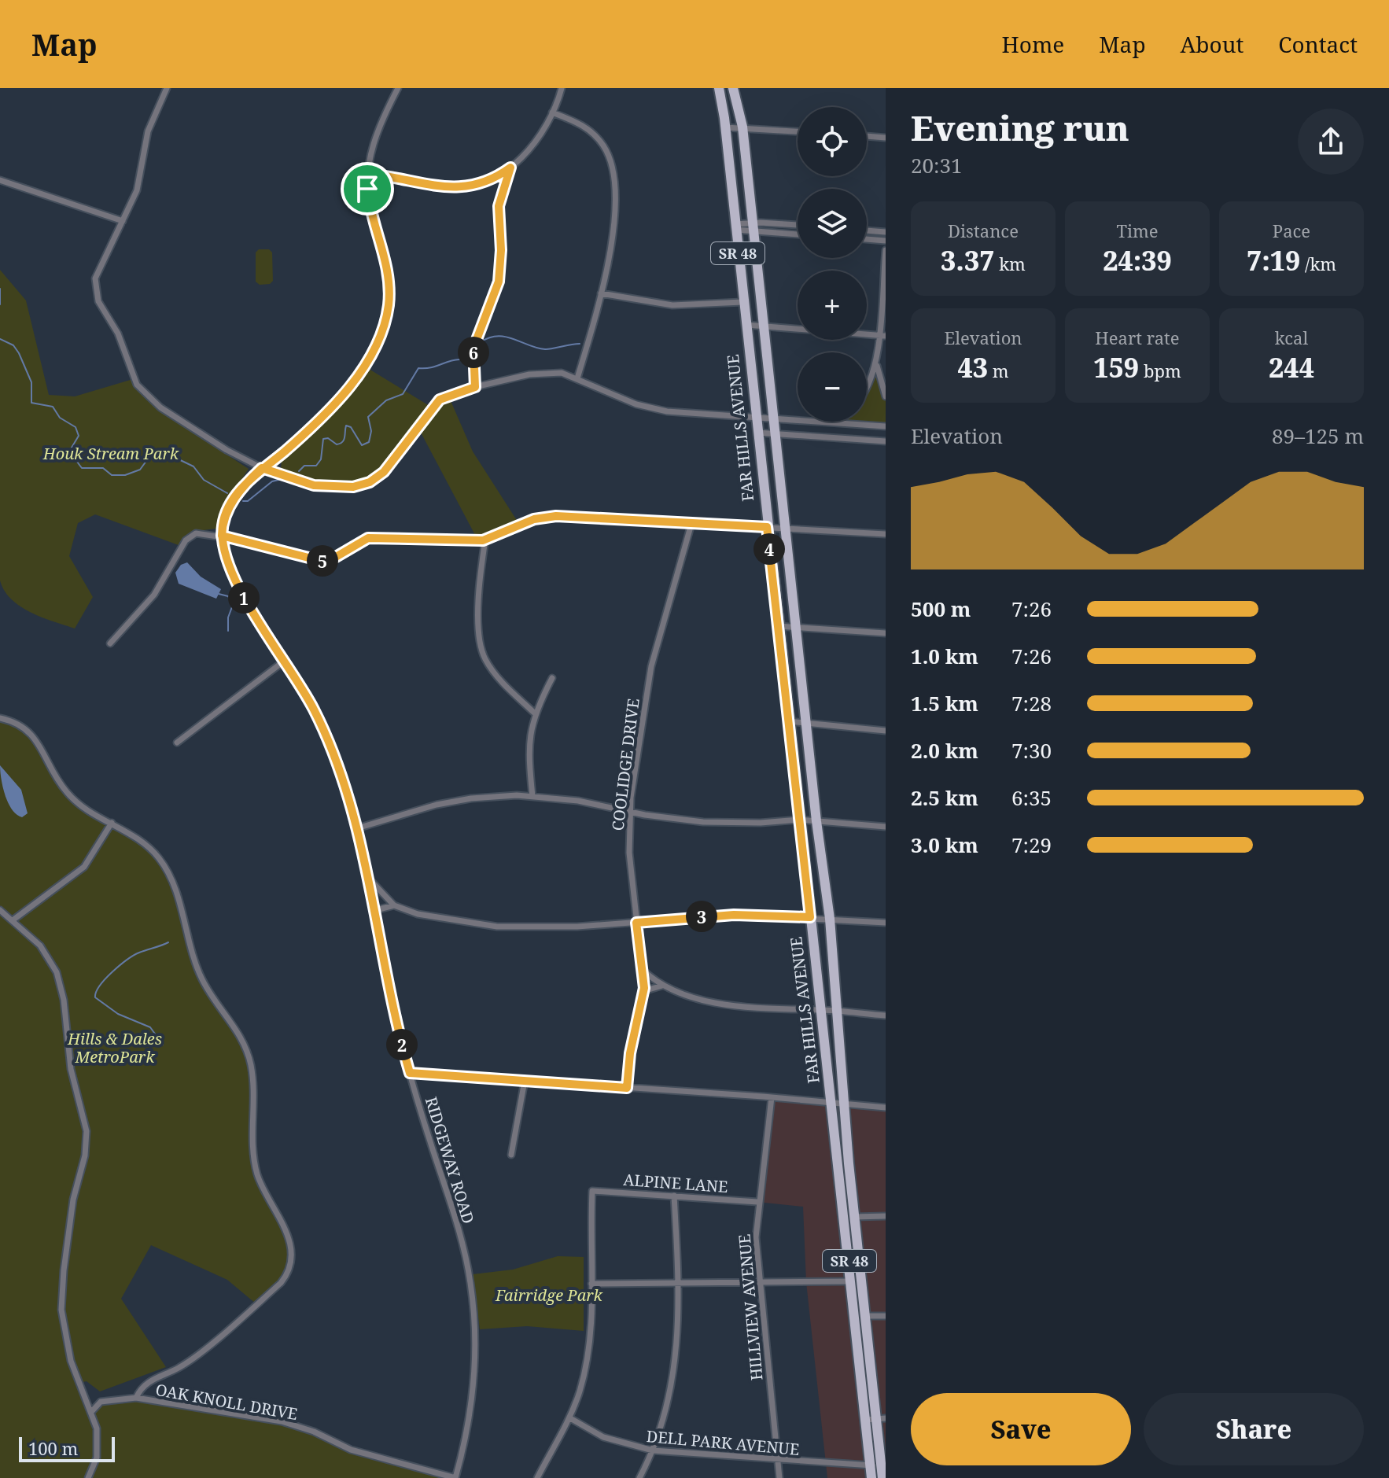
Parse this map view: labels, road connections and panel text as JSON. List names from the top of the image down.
{
  "streets": {
    "main road": ["SR 48", "FAR HILLS AVENUE"],
    "street": [
      "COOLIDGE DRIVE",
      "RIDGEWAY ROAD",
      "ALPINE LANE",
      "HILLVIEW AVENUE",
      "OAK KNOLL DRIVE",
      "DELL PARK AVENUE"
    ]
  },
  "crossings": [
    ["FAR HILLS AVENUE", "DELL PARK AVENUE"],
    ["RIDGEWAY ROAD", "OAK KNOLL DRIVE"],
    ["ALPINE LANE", "HILLVIEW AVENUE"],
    ["HILLVIEW AVENUE", "DELL PARK AVENUE"]
  ],
  "parks": ["Houk Stream Park", "Hills & Dales MetroPark", "Fairridge Park"],
  "scale_bar": "100 m",
  "page": {
    "header": "Map",
    "nav": [
      "Home",
      "Map",
      "About",
      "Contact"
    ],
    "heading": ["Evening run", "20:31"],
    "map_buttons": ["+", "−"],
    "stats": [
      ["Distance", "3.37 km"],
      ["Time", "24:39"],
      ["Pace", "7:19 /km"],
      ["Elevation", "43 m"],
      ["Heart rate", "159 bpm"],
      ["kcal", "244"]
    ],
    "pins": [
      "6",
      "4",
      "5",
      "1",
      "3",
      "2"
    ],
    "chart": ["Elevation", "89–125 m"],
    "list": [
      {
        "name": "500 m",
        "note": "7:26"
      },
      {
        "name": "1.0 km",
        "note": "7:26"
      },
      {
        "name": "1.5 km",
        "note": "7:28"
      },
      {
        "name": "2.0 km",
        "note": "7:30"
      },
      {
        "name": "2.5 km",
        "note": "6:35"
      },
      {
        "name": "3.0 km",
        "note": "7:29"
      }
    ],
    "buttons": ["Save", "Share"],
    "scale": "100 m"
  }
}
